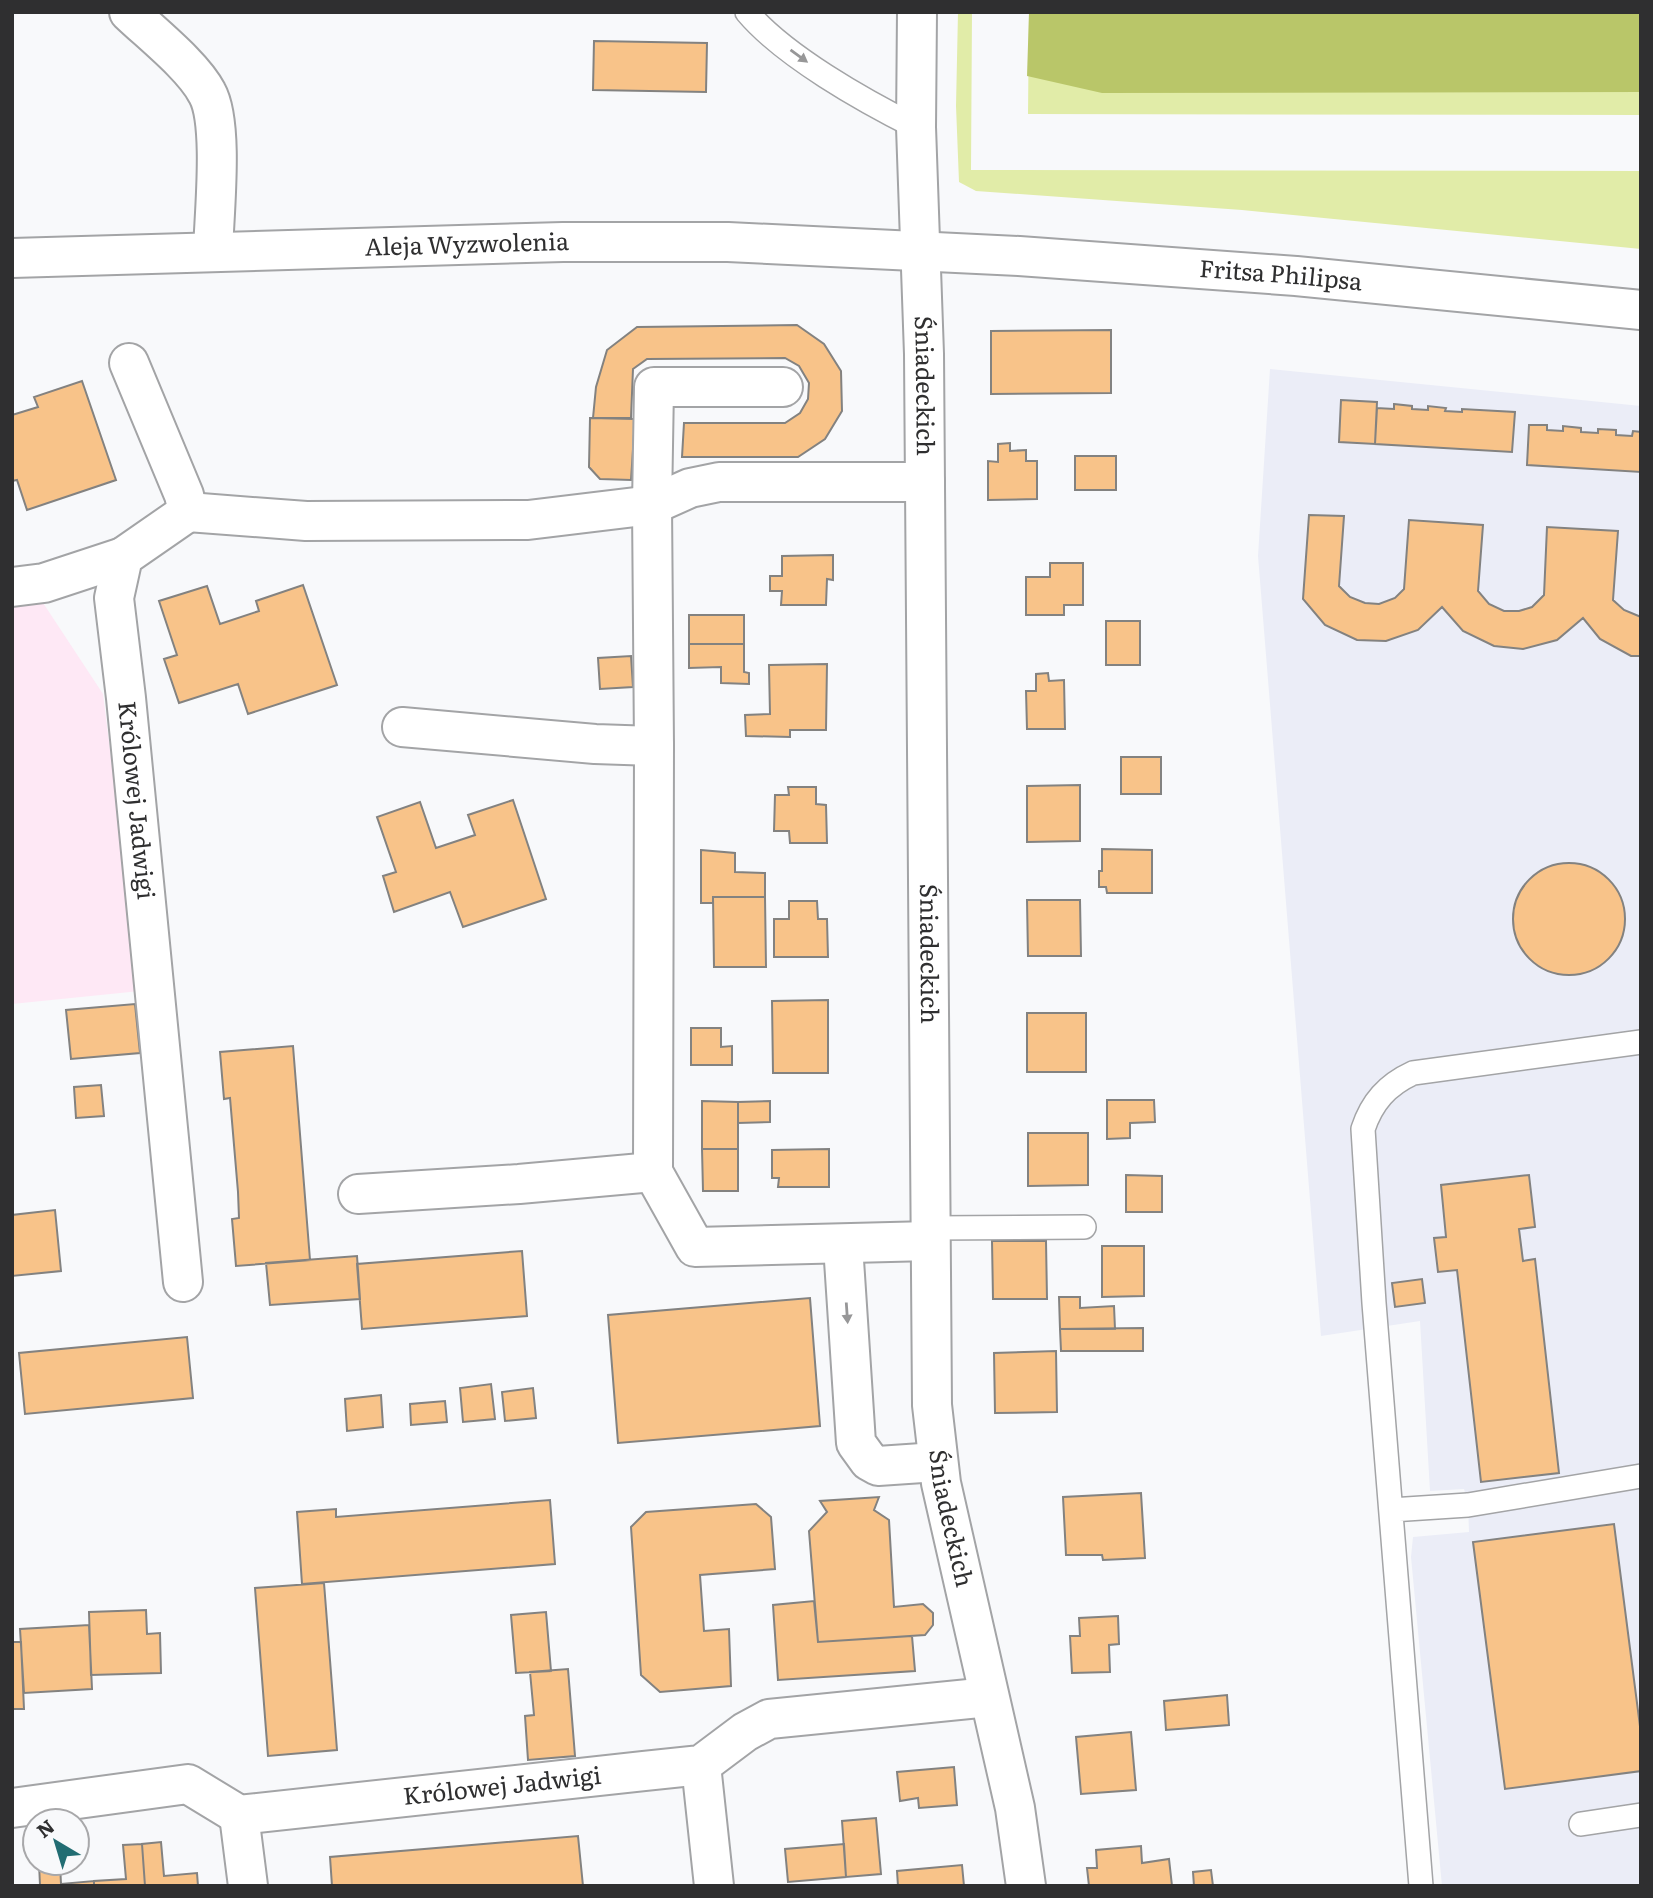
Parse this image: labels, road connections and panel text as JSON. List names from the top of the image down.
{
  "streets": {
    "street": [
      "Aleja Wyzwolenia",
      "Fritsa Philipsa",
      "Śniadeckich",
      "Królowej Jadwigi"
    ]
  },
  "crossings": [
    ["Aleja Wyzwolenia", "Fritsa Philipsa"],
    ["Aleja Wyzwolenia", "Śniadeckich"],
    ["Fritsa Philipsa", "Śniadeckich"]
  ],
  "north": "top left"
}
